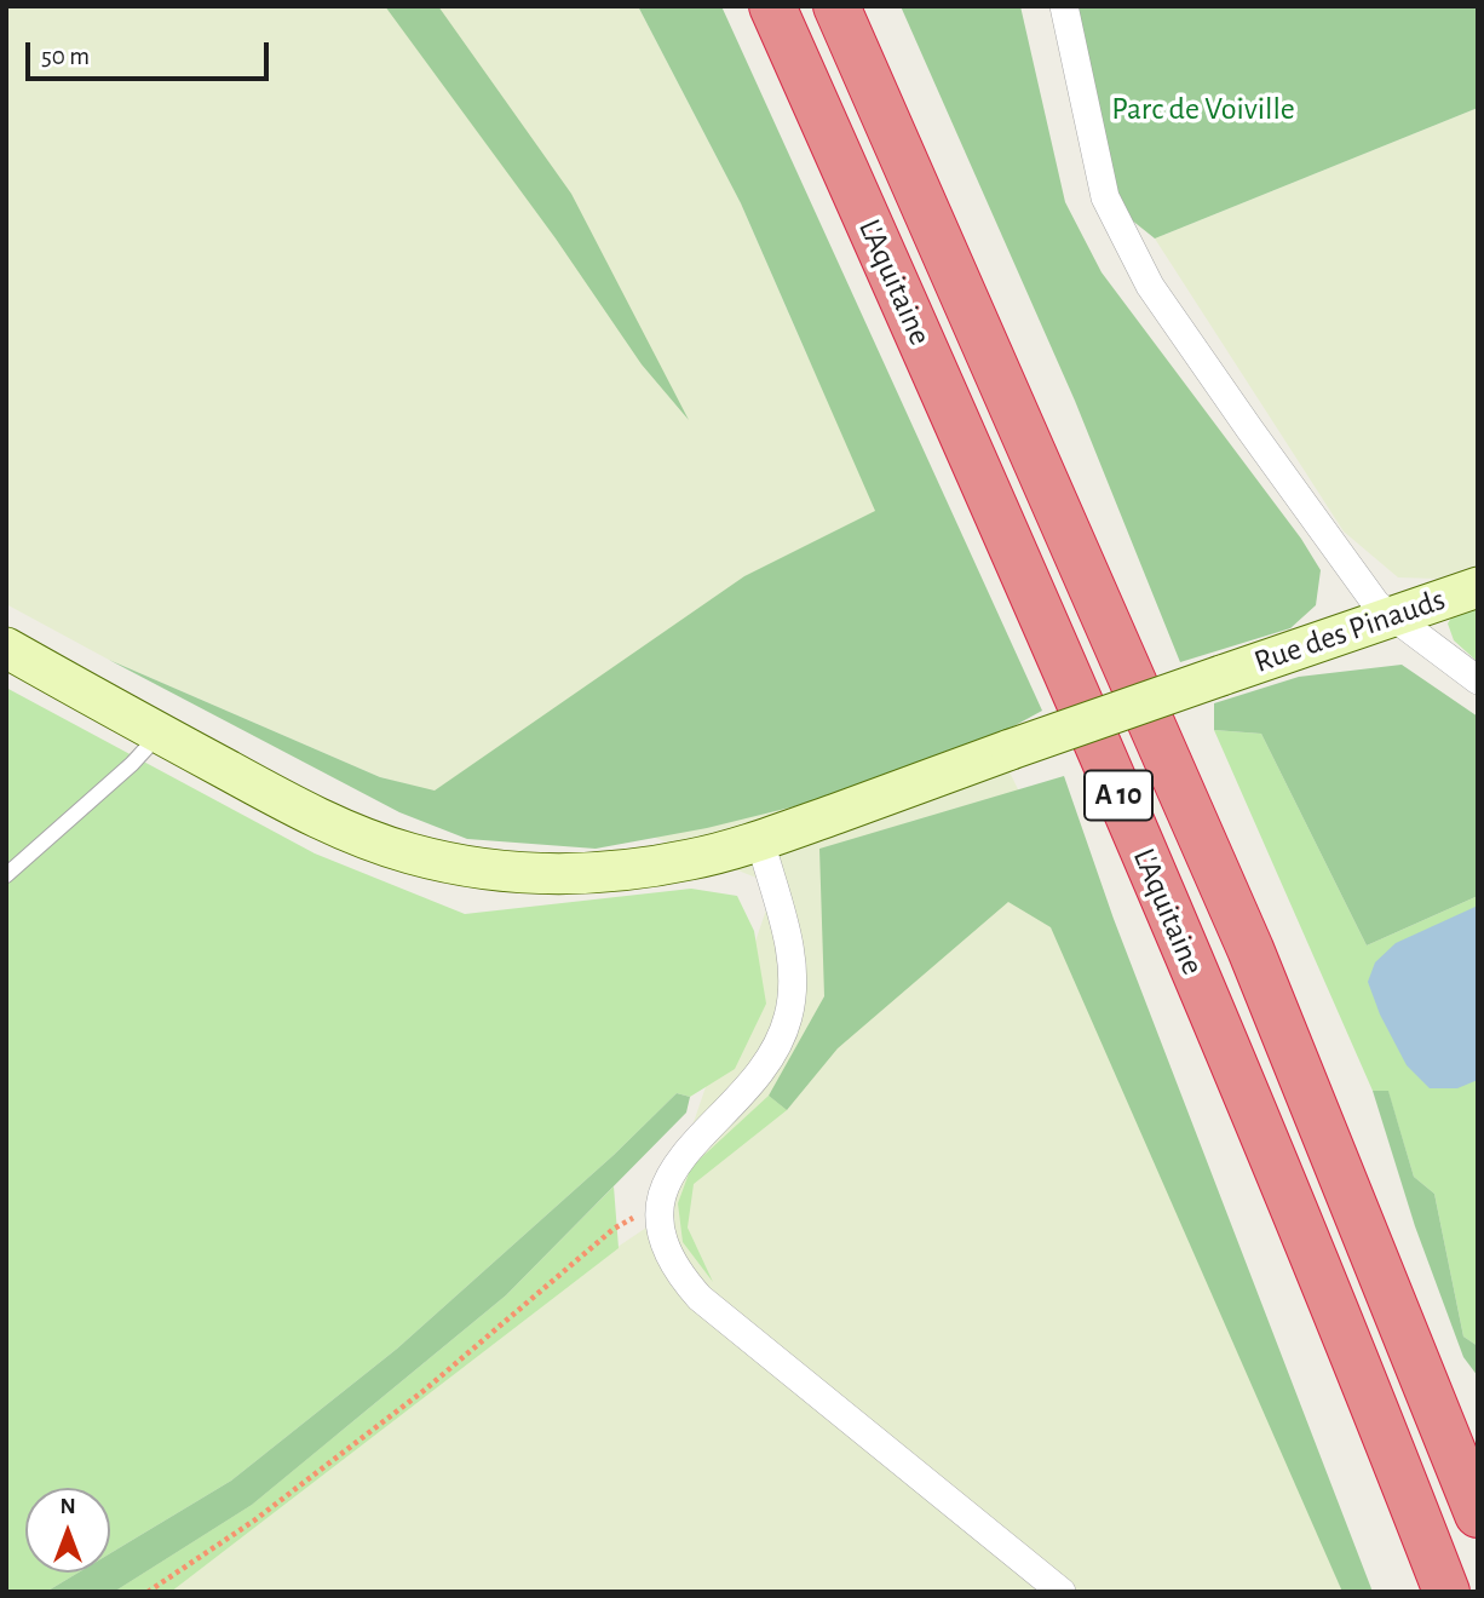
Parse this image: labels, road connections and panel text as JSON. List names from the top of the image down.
{
  "streets": {
    "highway": ["L'Aquitaine", "A 10"],
    "street": ["Rue des Pinauds"]
  },
  "parks": ["Parc de Voiville"],
  "scale_bar": "50 m",
  "north": "top"
}
